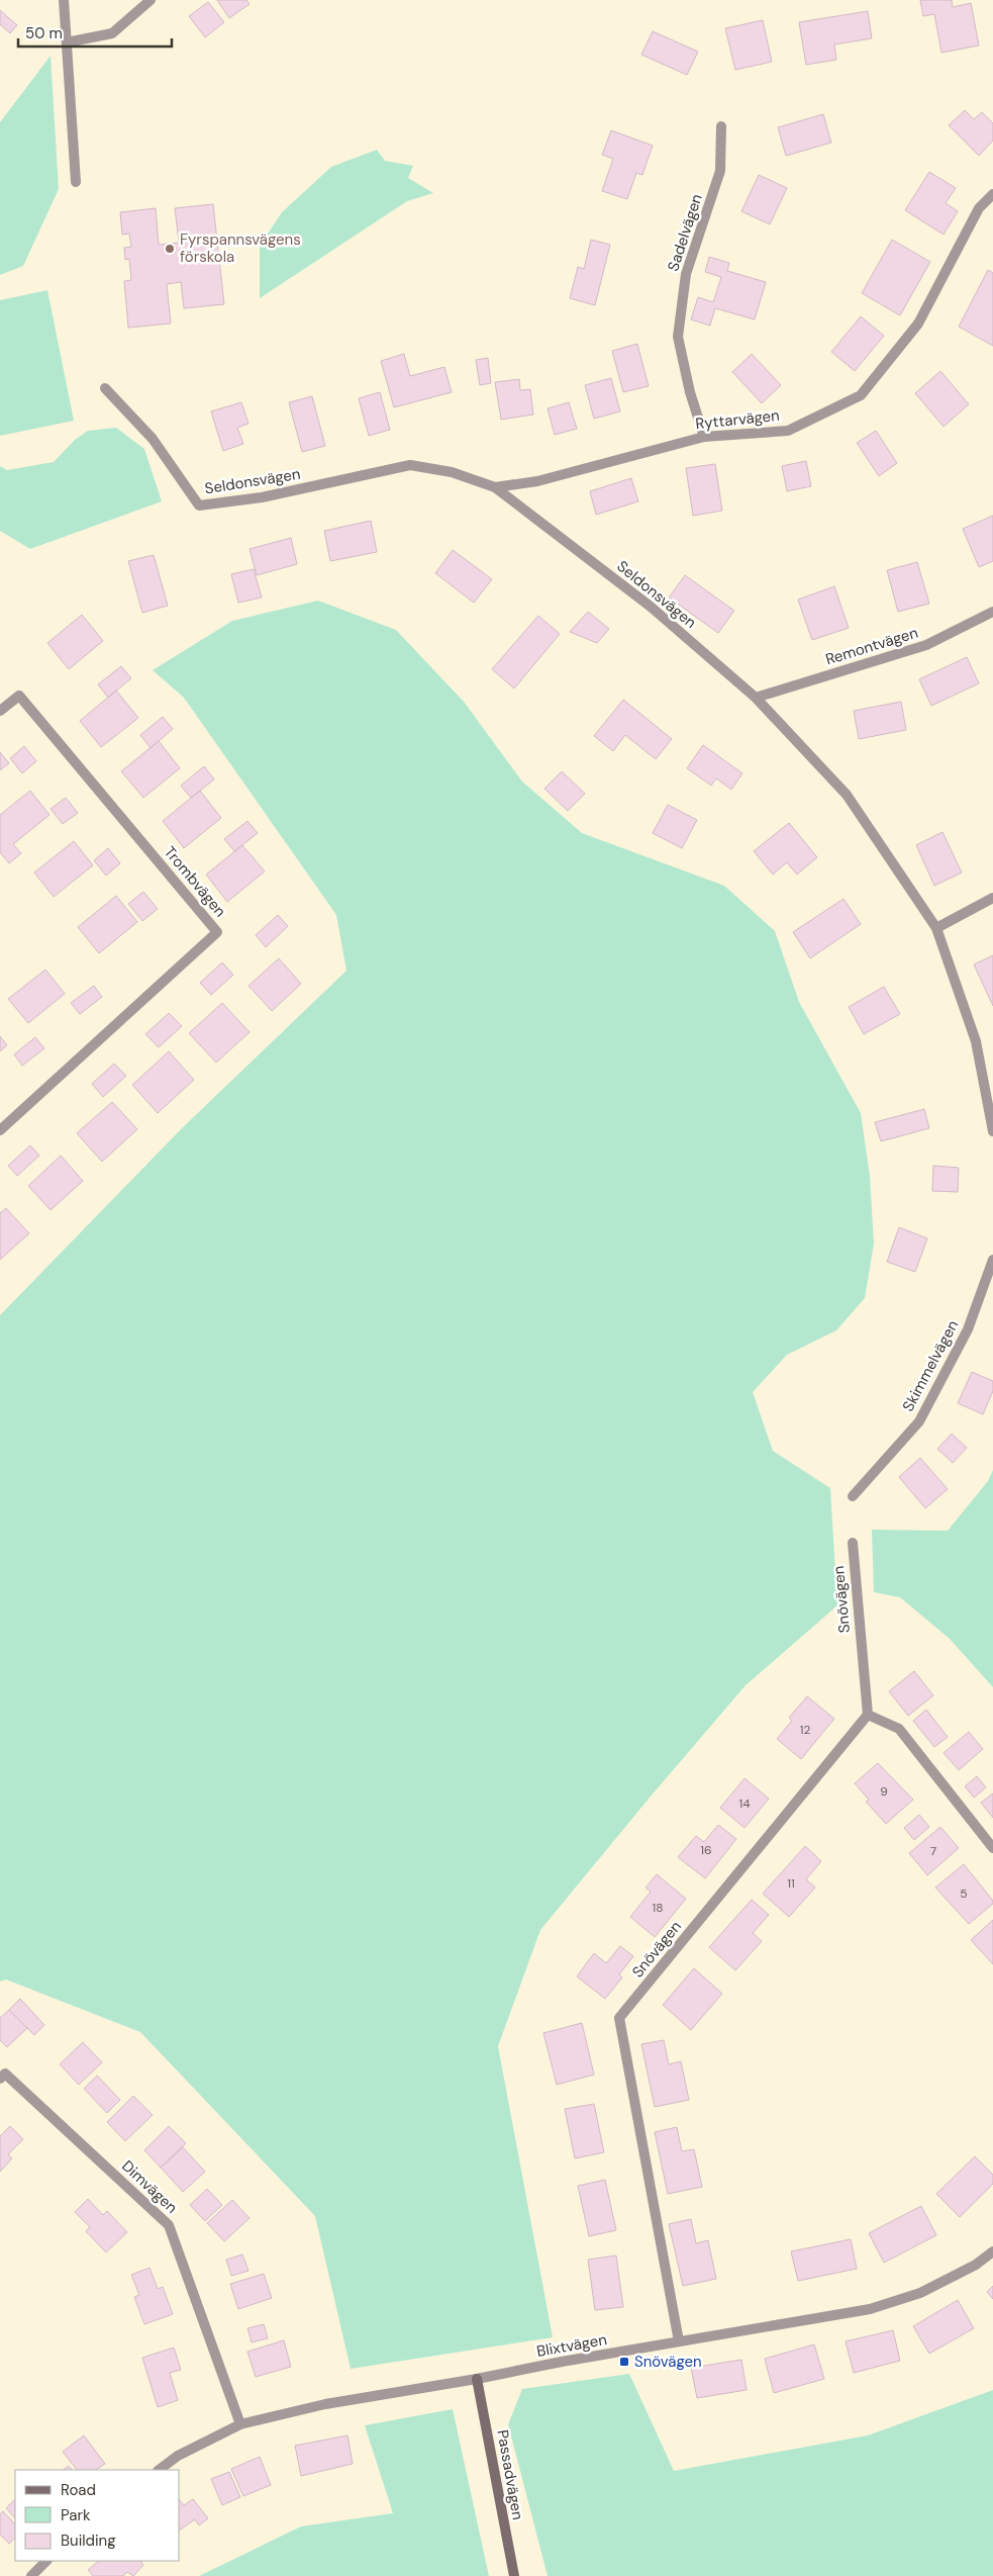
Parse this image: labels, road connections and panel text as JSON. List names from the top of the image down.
{
  "streets": {
    "street": [
      "Sadelvägen",
      "Ryttarvägen",
      "Seldonsvägen",
      "Remontvägen",
      "Trombvägen",
      "Skimmelvägen",
      "Snövägen",
      "Dimvägen",
      "Blixtvägen",
      "Passadvägen"
    ]
  },
  "crossings": [
    ["Sadelvägen", "Ryttarvägen"],
    ["Ryttarvägen", "Seldonsvägen"],
    ["Seldonsvägen", "Remontvägen"],
    ["Snövägen", "Blixtvägen"],
    ["Dimvägen", "Blixtvägen"],
    ["Blixtvägen", "Passadvägen"]
  ],
  "places": {
    "other": ["Fyrspannsvägens förskola"],
    "transit": ["Snövägen"]
  },
  "house_numbers": [
    "12",
    "9",
    "14",
    "16",
    "7",
    "11",
    "5",
    "18"
  ],
  "legend": ["Road", "Park", "Building"],
  "scale_bar": "50 m"
}
